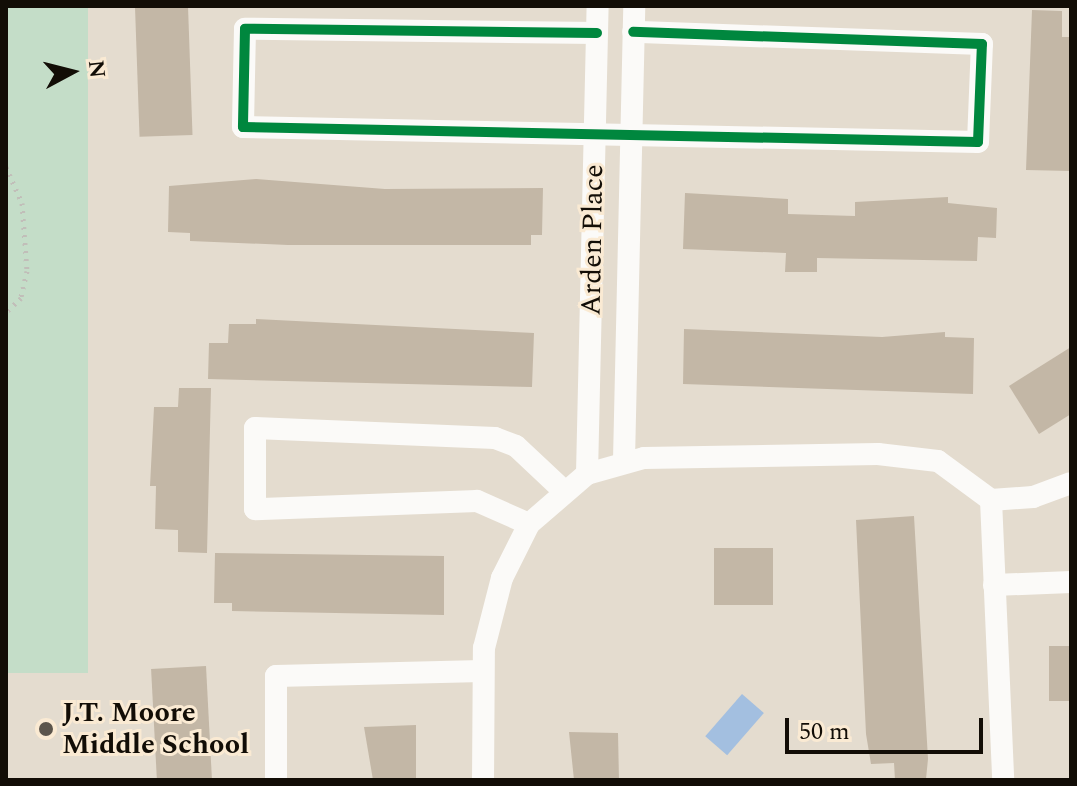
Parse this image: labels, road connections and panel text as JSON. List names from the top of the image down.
{
  "streets": {
    "street": ["Arden Place"]
  },
  "places": ["J.T. Moore Middle School"],
  "scale_bar": "50 m",
  "north": "right"
}
